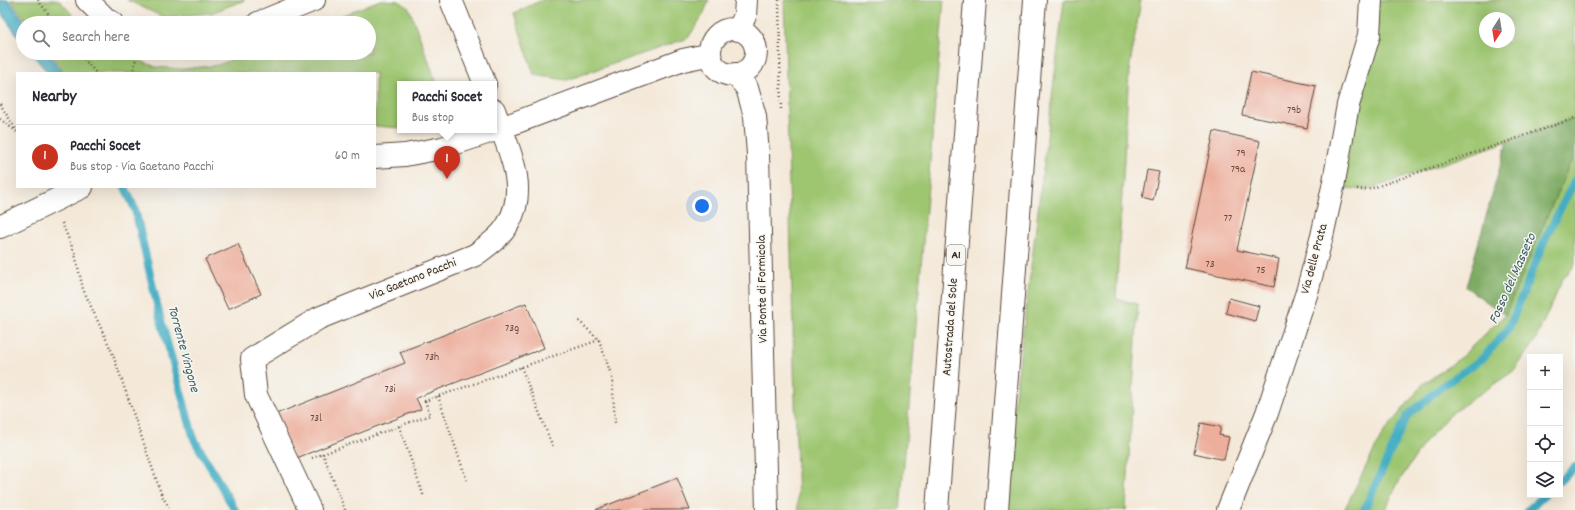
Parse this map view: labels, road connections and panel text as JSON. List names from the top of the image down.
{
  "streets": {
    "main road": [
      "A1",
      "Via delle Prata",
      "Via Gaetano Pacchi",
      "Via Ponte di Formicola",
      "Autostrada del Sole"
    ]
  },
  "water": ["Fosso del Masseto", "Torrente Vingone"],
  "house_numbers": [
    "79b",
    "79",
    "79a",
    "77",
    "73",
    "75",
    "73g",
    "73h",
    "73i",
    "73l"
  ],
  "north": "bottom",
  "page": {
    "search": "Search here",
    "heading": "Nearby",
    "popup": ["Pacchi Socet", "Bus stop"],
    "list": [
      {
        "mark": "1",
        "name": "Pacchi Socet",
        "note": "Bus stop · Via Gaetano Pacchi",
        "value": "60 m"
      }
    ],
    "pins": "1",
    "map_buttons": ["+", "−"]
  }
}
